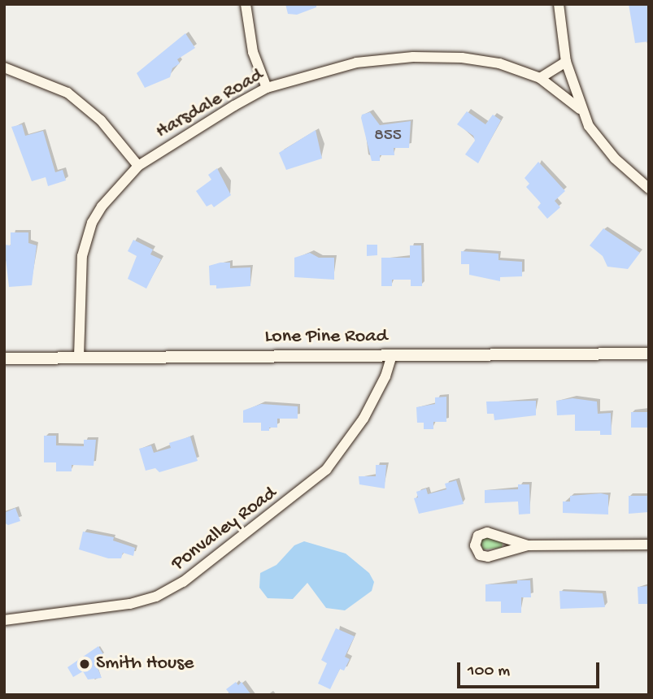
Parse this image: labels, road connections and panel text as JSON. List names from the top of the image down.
{
  "streets": {
    "street": ["Harsdale Road", "Lone Pine Road", "Ponvalley Road"]
  },
  "crossings": [
    ["Harsdale Road", "Lone Pine Road"],
    ["Lone Pine Road", "Ponvalley Road"]
  ],
  "places": ["Smith House"],
  "house_numbers": ["855"],
  "scale_bar": "100 m"
}
